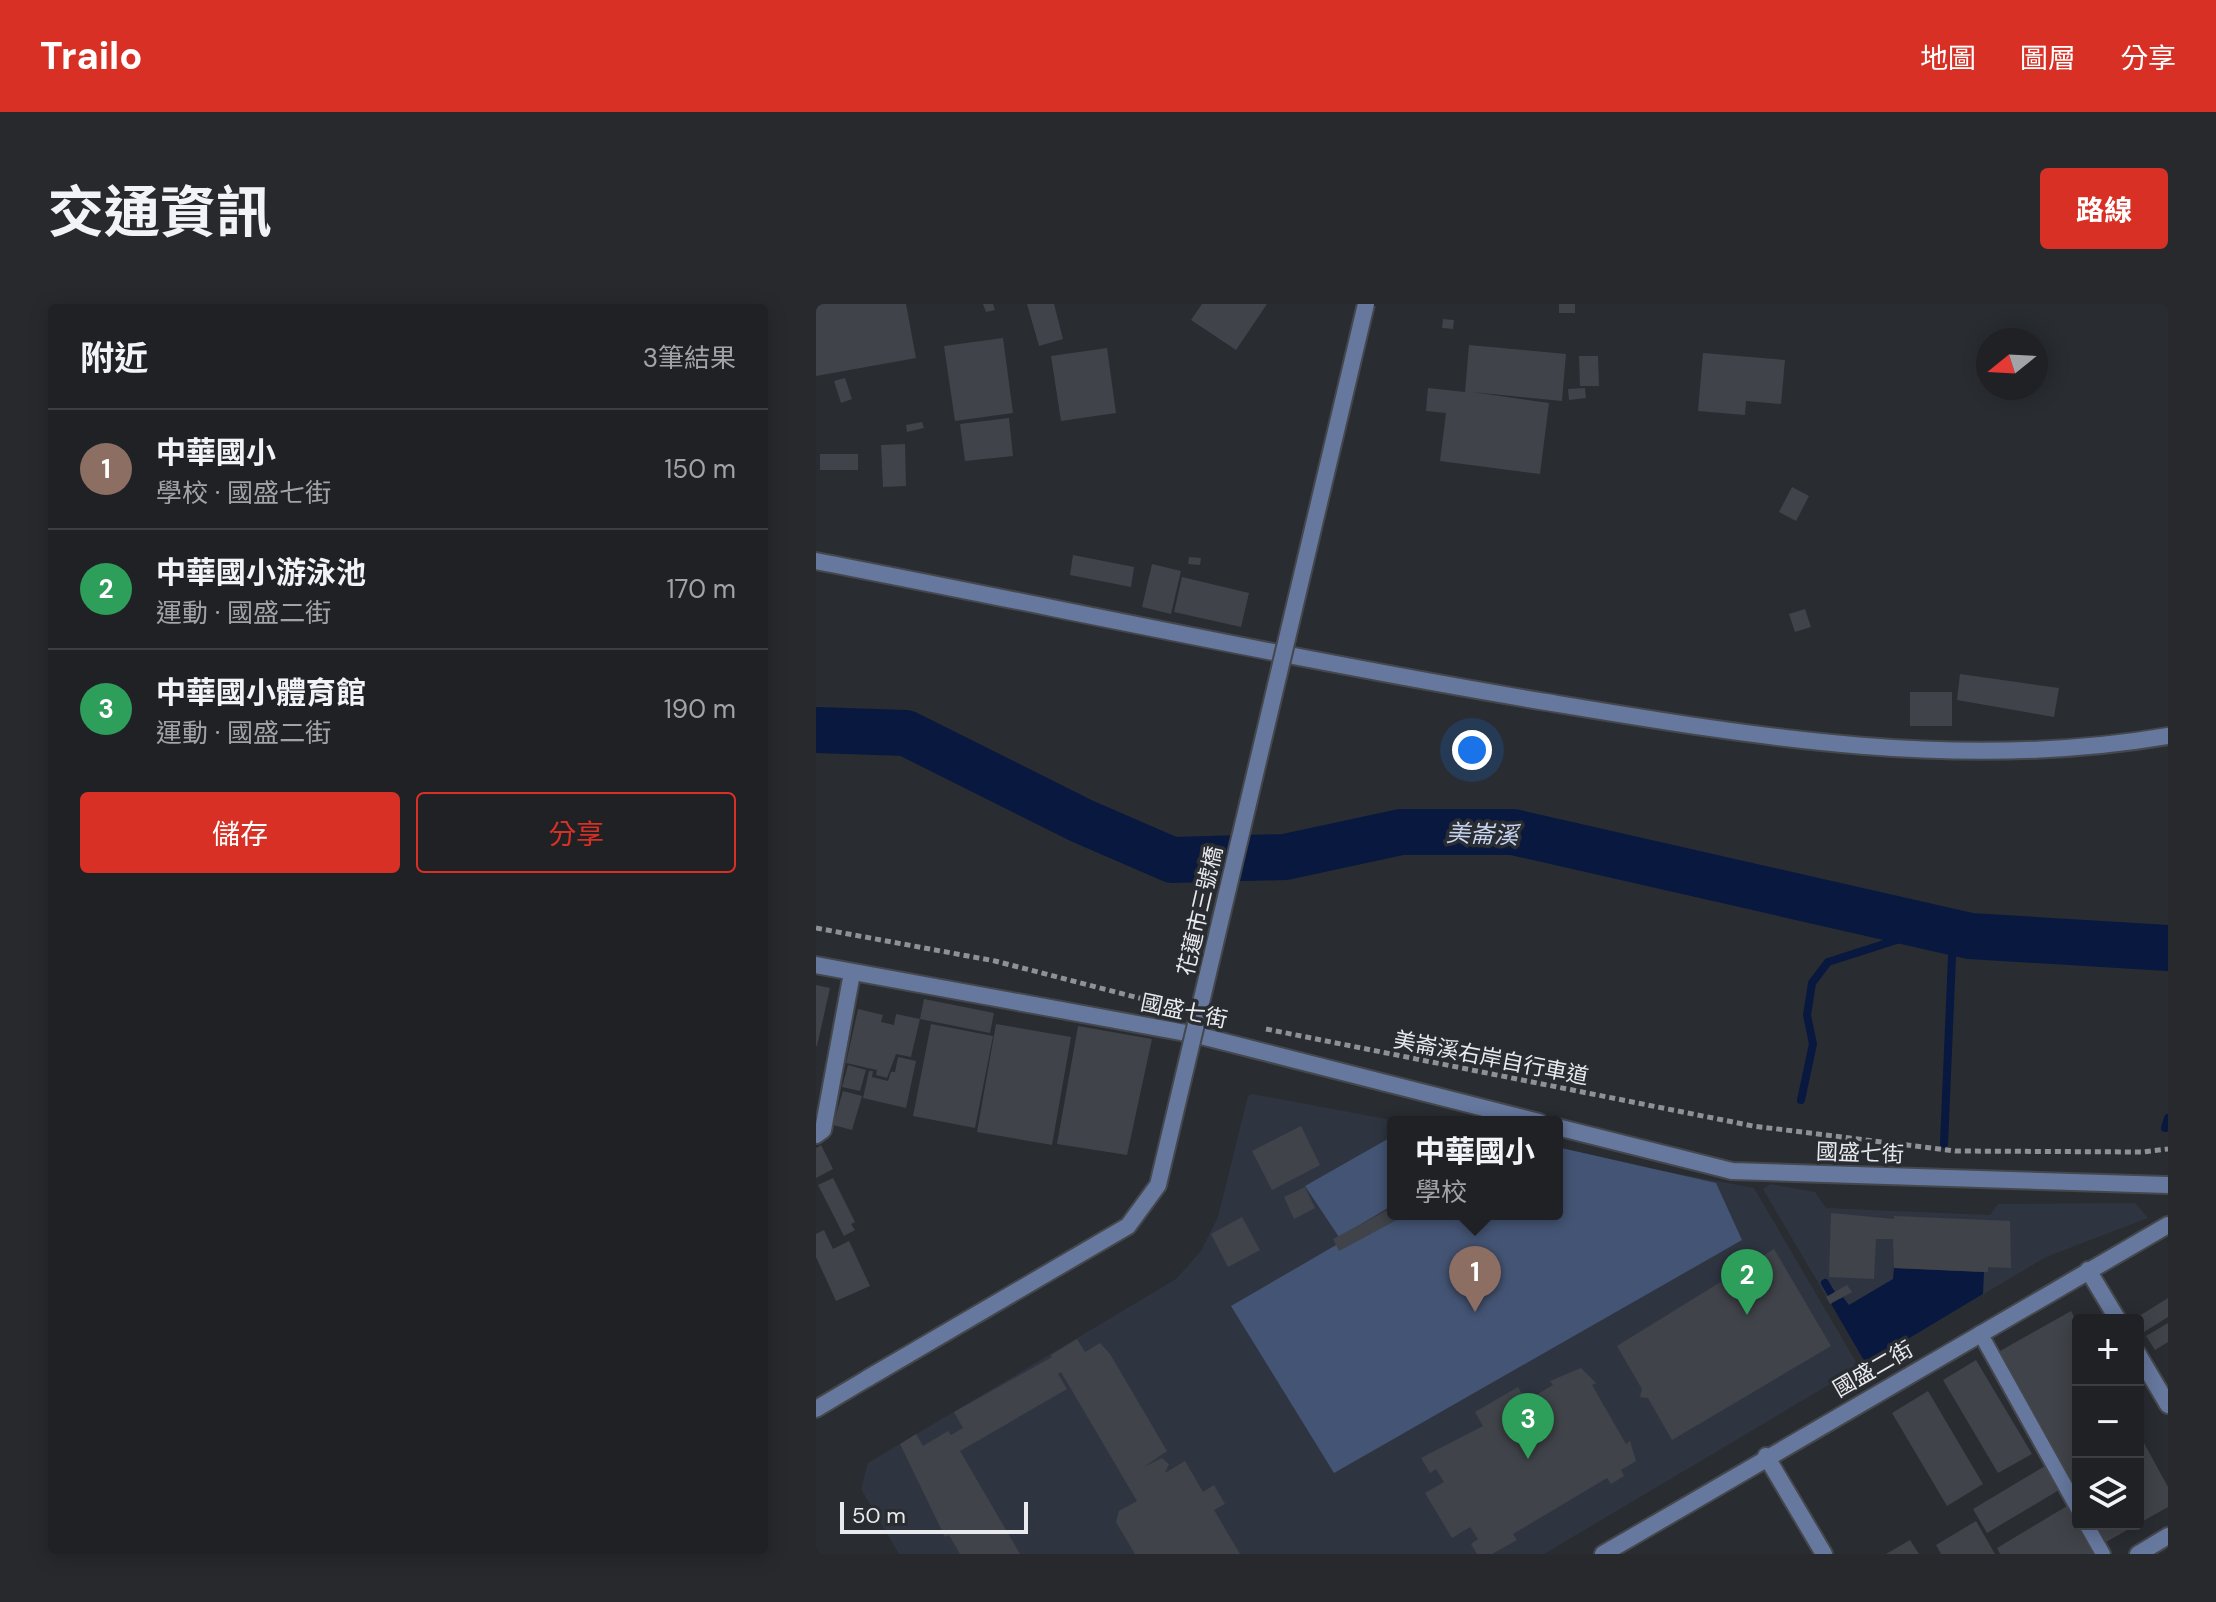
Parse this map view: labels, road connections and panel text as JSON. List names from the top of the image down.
{
  "streets": {
    "street": ["花蓮市三號橋", "國盛七街", "國盛二街"],
    "path": ["美崙溪右岸自行車道"]
  },
  "water": ["美崙溪"],
  "scale_bar": "50 m",
  "north": "left",
  "page": {
    "header": "Trailo",
    "nav": ["地圖", "圖層", "分享"],
    "title": "交通資訊",
    "buttons": [
      "路線",
      ["儲存", "分享"]
    ],
    "heading": ["附近", "3筆結果"],
    "list": [
      {
        "mark": "1",
        "name": "中華國小",
        "note": "學校 · 國盛七街",
        "value": "150 m"
      },
      {
        "mark": "2",
        "name": "中華國小游泳池",
        "note": "運動 · 國盛二街",
        "value": "170 m"
      },
      {
        "mark": "3",
        "name": "中華國小體育館",
        "note": "運動 · 國盛二街",
        "value": "190 m"
      }
    ],
    "popup": ["中華國小", "學校"],
    "pins": ["1", "2", "3"],
    "map_buttons": ["+", "−"],
    "scale": "50 m"
  }
}
